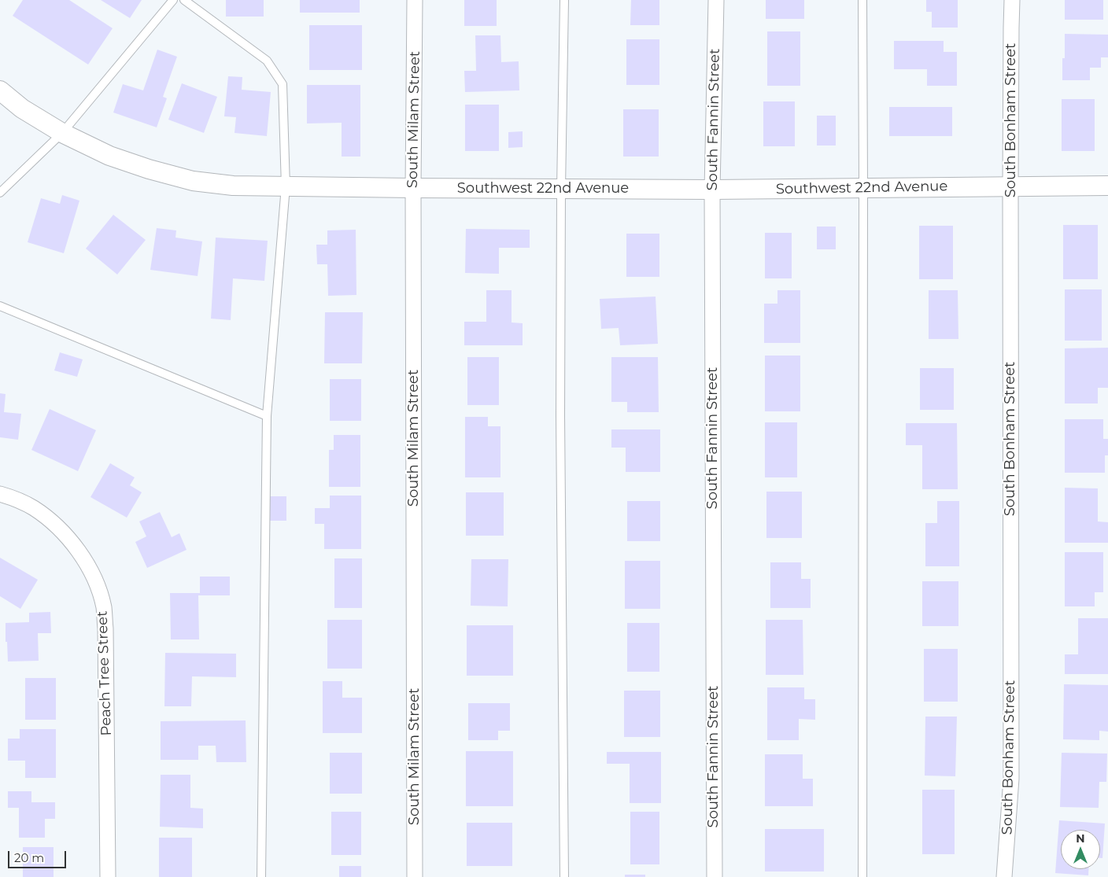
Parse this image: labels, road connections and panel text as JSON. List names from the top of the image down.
{
  "streets": {
    "street": [
      "South Milam Street",
      "South Fannin Street",
      "South Bonham Street",
      "Southwest 22nd Avenue",
      "Peach Tree Street"
    ]
  },
  "crossings": [
    ["South Milam Street", "Southwest 22nd Avenue"],
    ["South Fannin Street", "Southwest 22nd Avenue"],
    ["South Bonham Street", "Southwest 22nd Avenue"]
  ],
  "scale_bar": "20 m",
  "north": "top"
}
